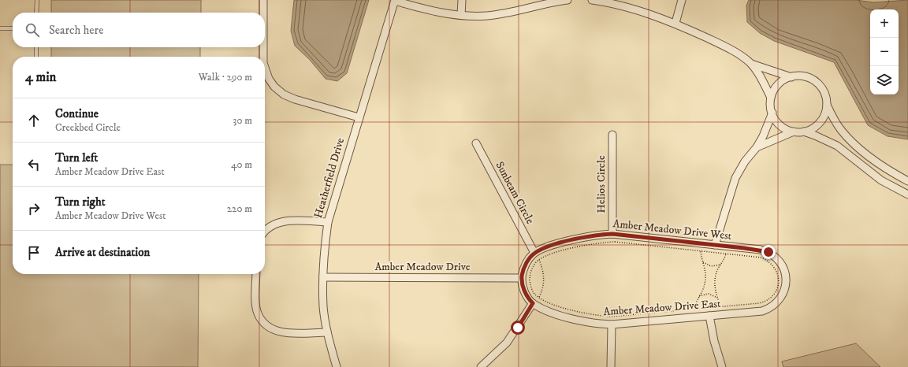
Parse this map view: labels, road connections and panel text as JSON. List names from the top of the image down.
{
  "streets": {
    "street": [
      "Heatherfield Drive",
      "Helios Circle",
      "Sunbeam Circle",
      "Amber Meadow Drive West",
      "Amber Meadow Drive",
      "Amber Meadow Drive East"
    ]
  },
  "crossings": [
    ["Heatherfield Drive", "Amber Meadow Drive"],
    ["Helios Circle", "Amber Meadow Drive West"],
    ["Sunbeam Circle", "Amber Meadow Drive West"],
    ["Amber Meadow Drive West", "Amber Meadow Drive East"]
  ],
  "page": {
    "map_buttons": ["+", "−"],
    "search": "Search here",
    "heading": ["4 min", "Walk · 290 m"],
    "list": [
      ["Continue", "Creekbed Circle", "30 m"],
      ["Turn left", "Amber Meadow Drive East", "40 m"],
      ["Turn right", "Amber Meadow Drive West", "220 m"],
      "Arrive at destination"
    ]
  }
}
